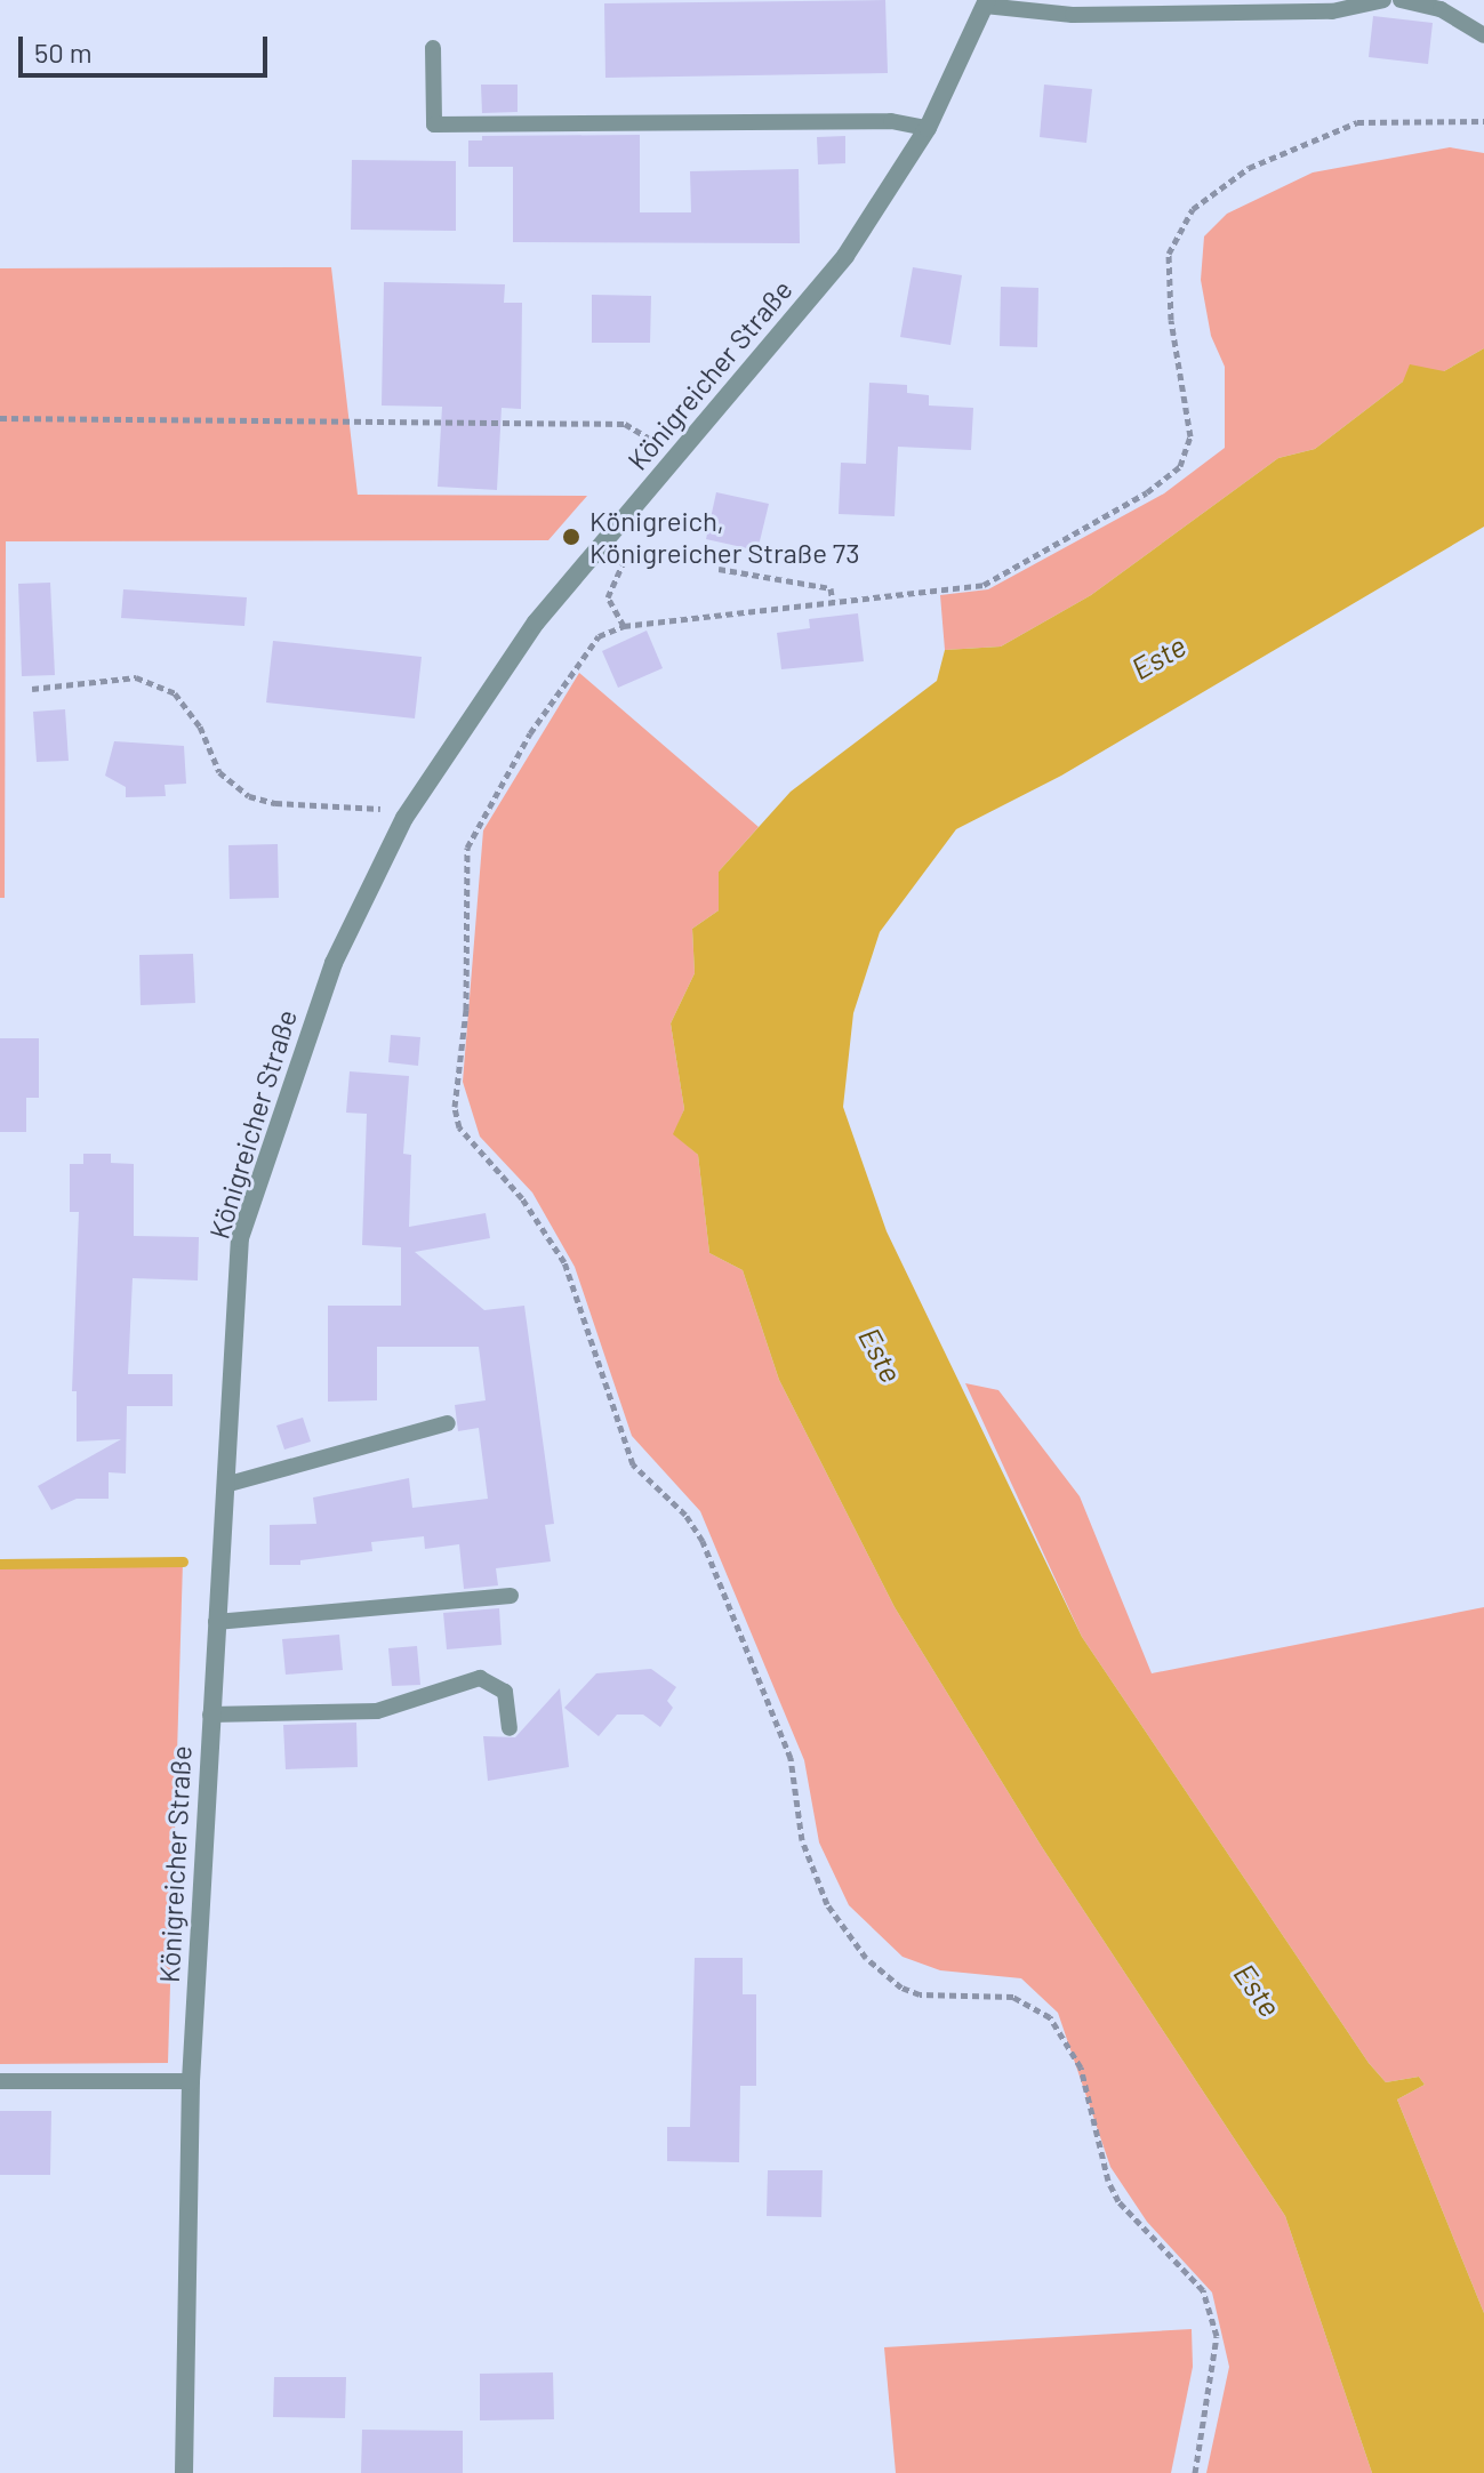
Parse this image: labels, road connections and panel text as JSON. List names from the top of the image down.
{
  "streets": {
    "street": ["Königreicher Straße"]
  },
  "water": ["Este"],
  "places": ["Königreich, Königreicher Straße 73"],
  "scale_bar": "50 m"
}
